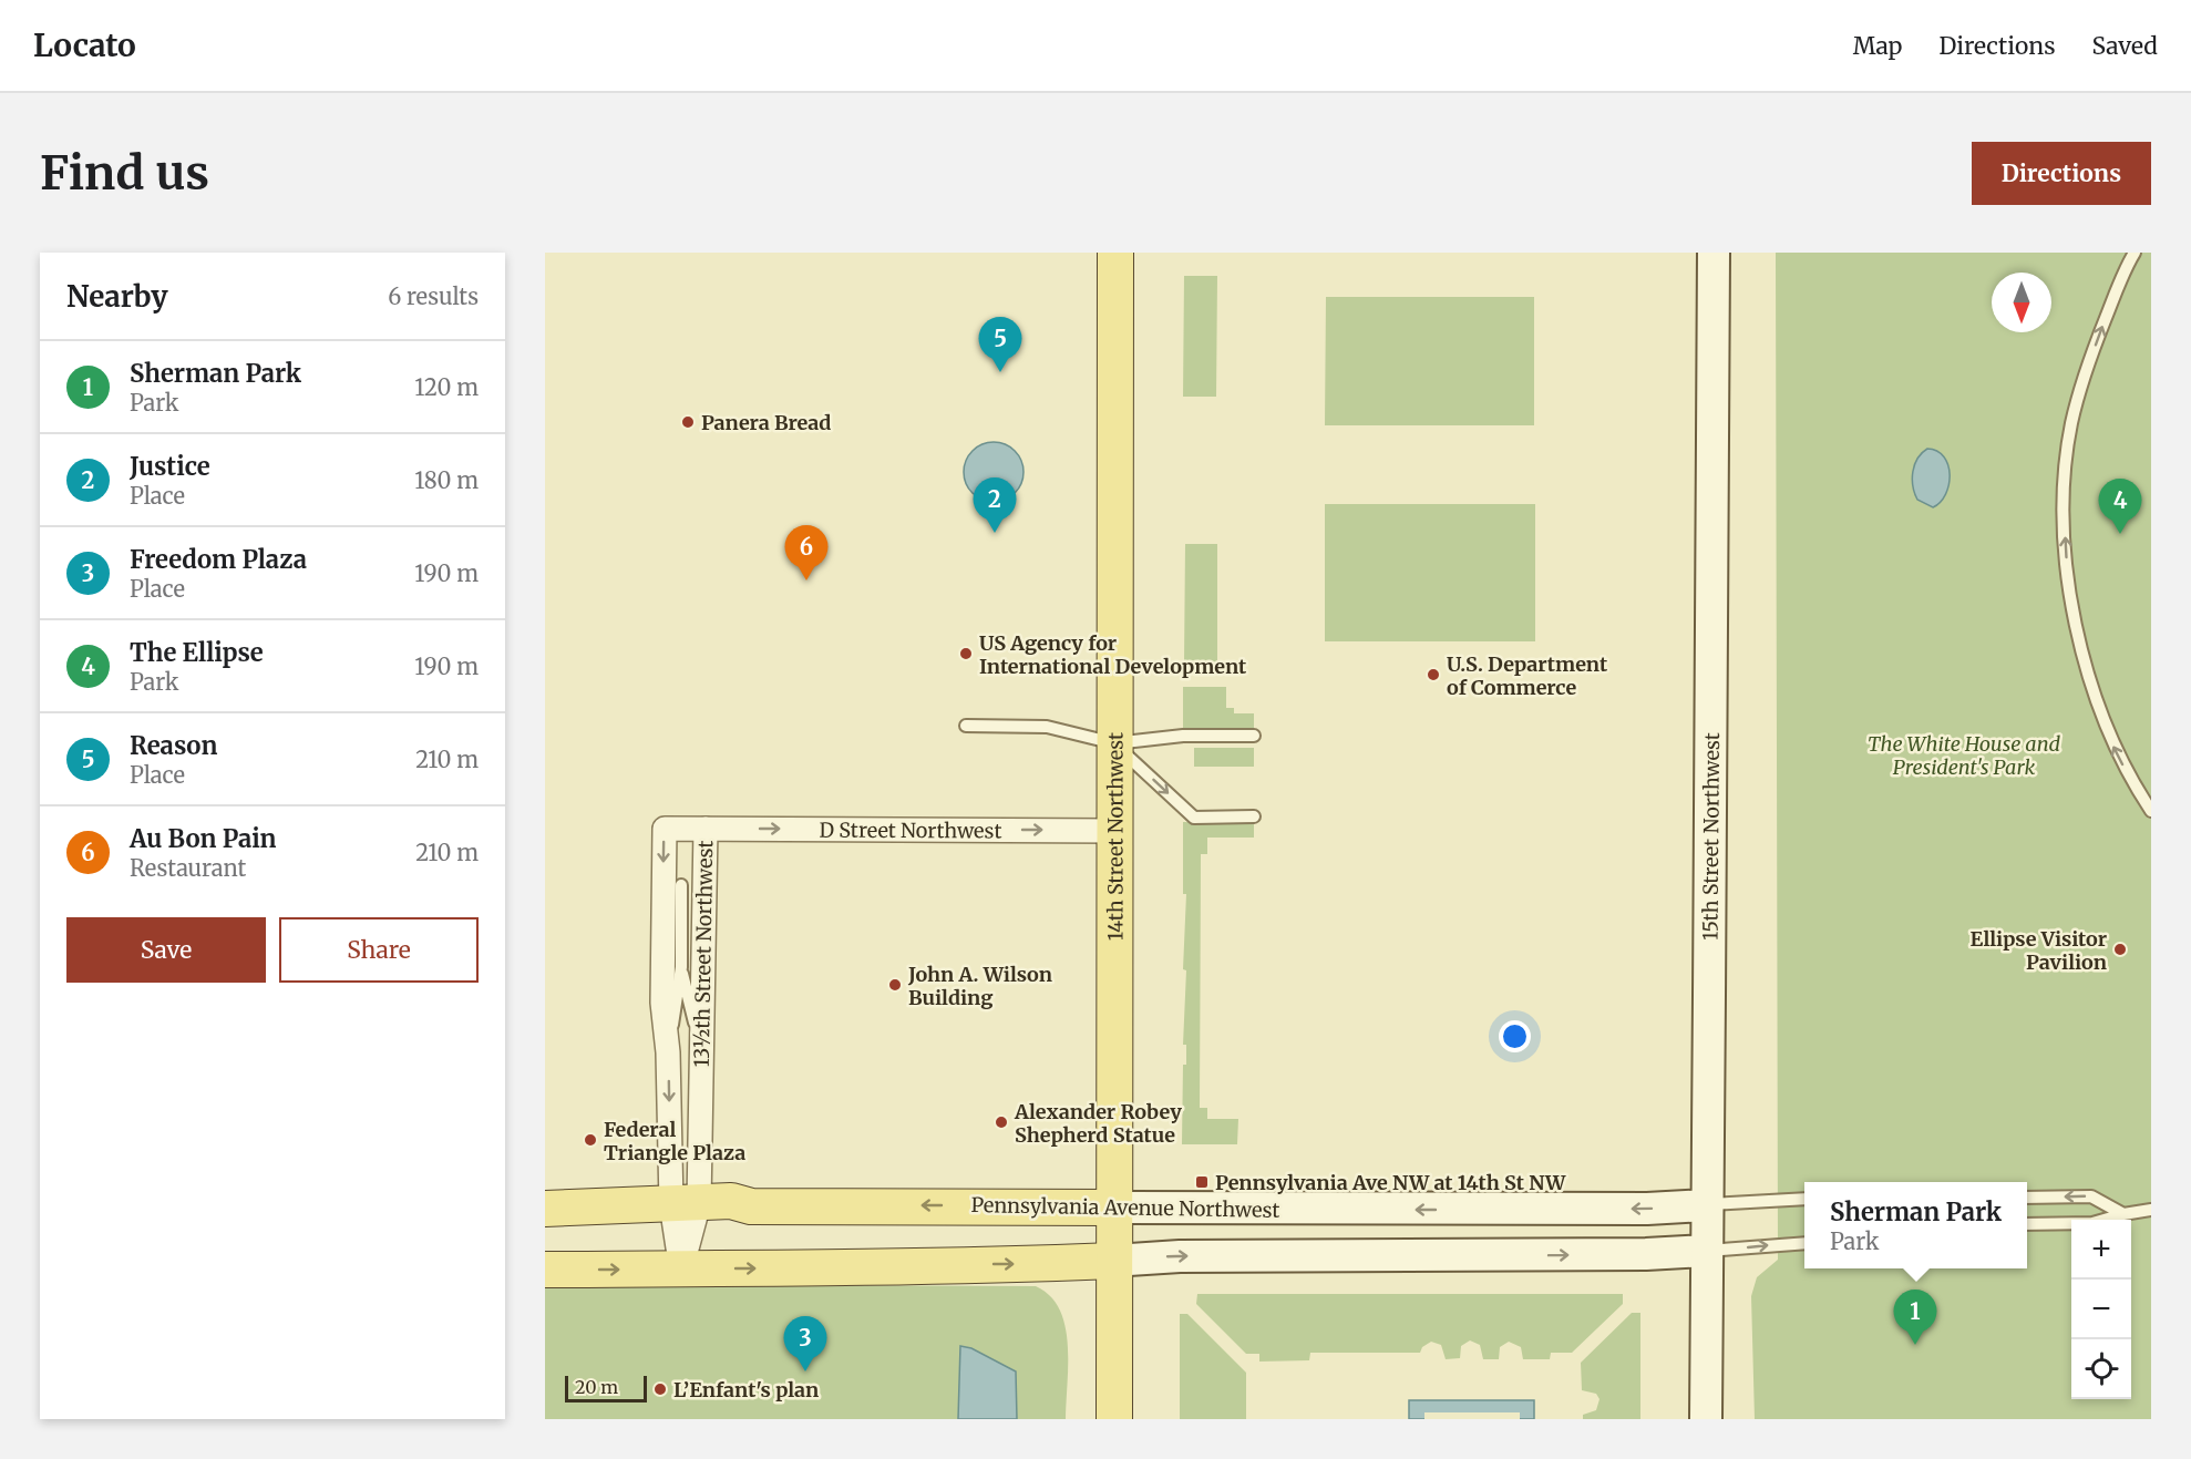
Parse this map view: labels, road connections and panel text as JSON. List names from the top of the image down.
{
  "streets": {
    "main road": ["14th Street Northwest", "15th Street Northwest", "Pennsylvania Avenue Northwest"],
    "street": ["D Street Northwest", "13½th Street Northwest"]
  },
  "crossings": [
    ["D Street Northwest", "14th Street Northwest"],
    ["D Street Northwest", "13½th Street Northwest"],
    ["14th Street Northwest", "Pennsylvania Avenue Northwest"],
    ["15th Street Northwest", "Pennsylvania Avenue Northwest"],
    ["13½th Street Northwest", "Pennsylvania Avenue Northwest"]
  ],
  "one_way": ["D Street Northwest"],
  "parks": ["The White House and President's Park"],
  "places": {
    "other": [
      "Panera Bread",
      "US Agency for International Development",
      "U.S. Department of Commerce",
      "Ellipse Visitor Pavilion",
      "John A. Wilson Building",
      "Alexander Robey Shepherd Statue",
      "Federal Triangle Plaza",
      "L’Enfant's plan"
    ],
    "transit": ["Pennsylvania Ave NW at 14th St NW"]
  },
  "scale_bar": "20 m",
  "north": "bottom",
  "page": {
    "header": "Locato",
    "nav": ["Map", "Directions", "Saved"],
    "buttons": [
      "Directions",
      ["Save", "Share"]
    ],
    "title": "Find us",
    "heading": ["Nearby", "6 results"],
    "pins": [
      "5",
      "2",
      "4",
      "6",
      "1",
      "3"
    ],
    "list": [
      {
        "mark": "1",
        "name": "Sherman Park",
        "note": "Park",
        "value": "120 m"
      },
      {
        "mark": "2",
        "name": "Justice",
        "note": "Place",
        "value": "180 m"
      },
      {
        "mark": "3",
        "name": "Freedom Plaza",
        "note": "Place",
        "value": "190 m"
      },
      {
        "mark": "4",
        "name": "The Ellipse",
        "note": "Park",
        "value": "190 m"
      },
      {
        "mark": "5",
        "name": "Reason",
        "note": "Place",
        "value": "210 m"
      },
      {
        "mark": "6",
        "name": "Au Bon Pain",
        "note": "Restaurant",
        "value": "210 m"
      }
    ],
    "popup": ["Sherman Park", "Park"],
    "map_buttons": ["+", "−"],
    "scale": "20 m"
  }
}
